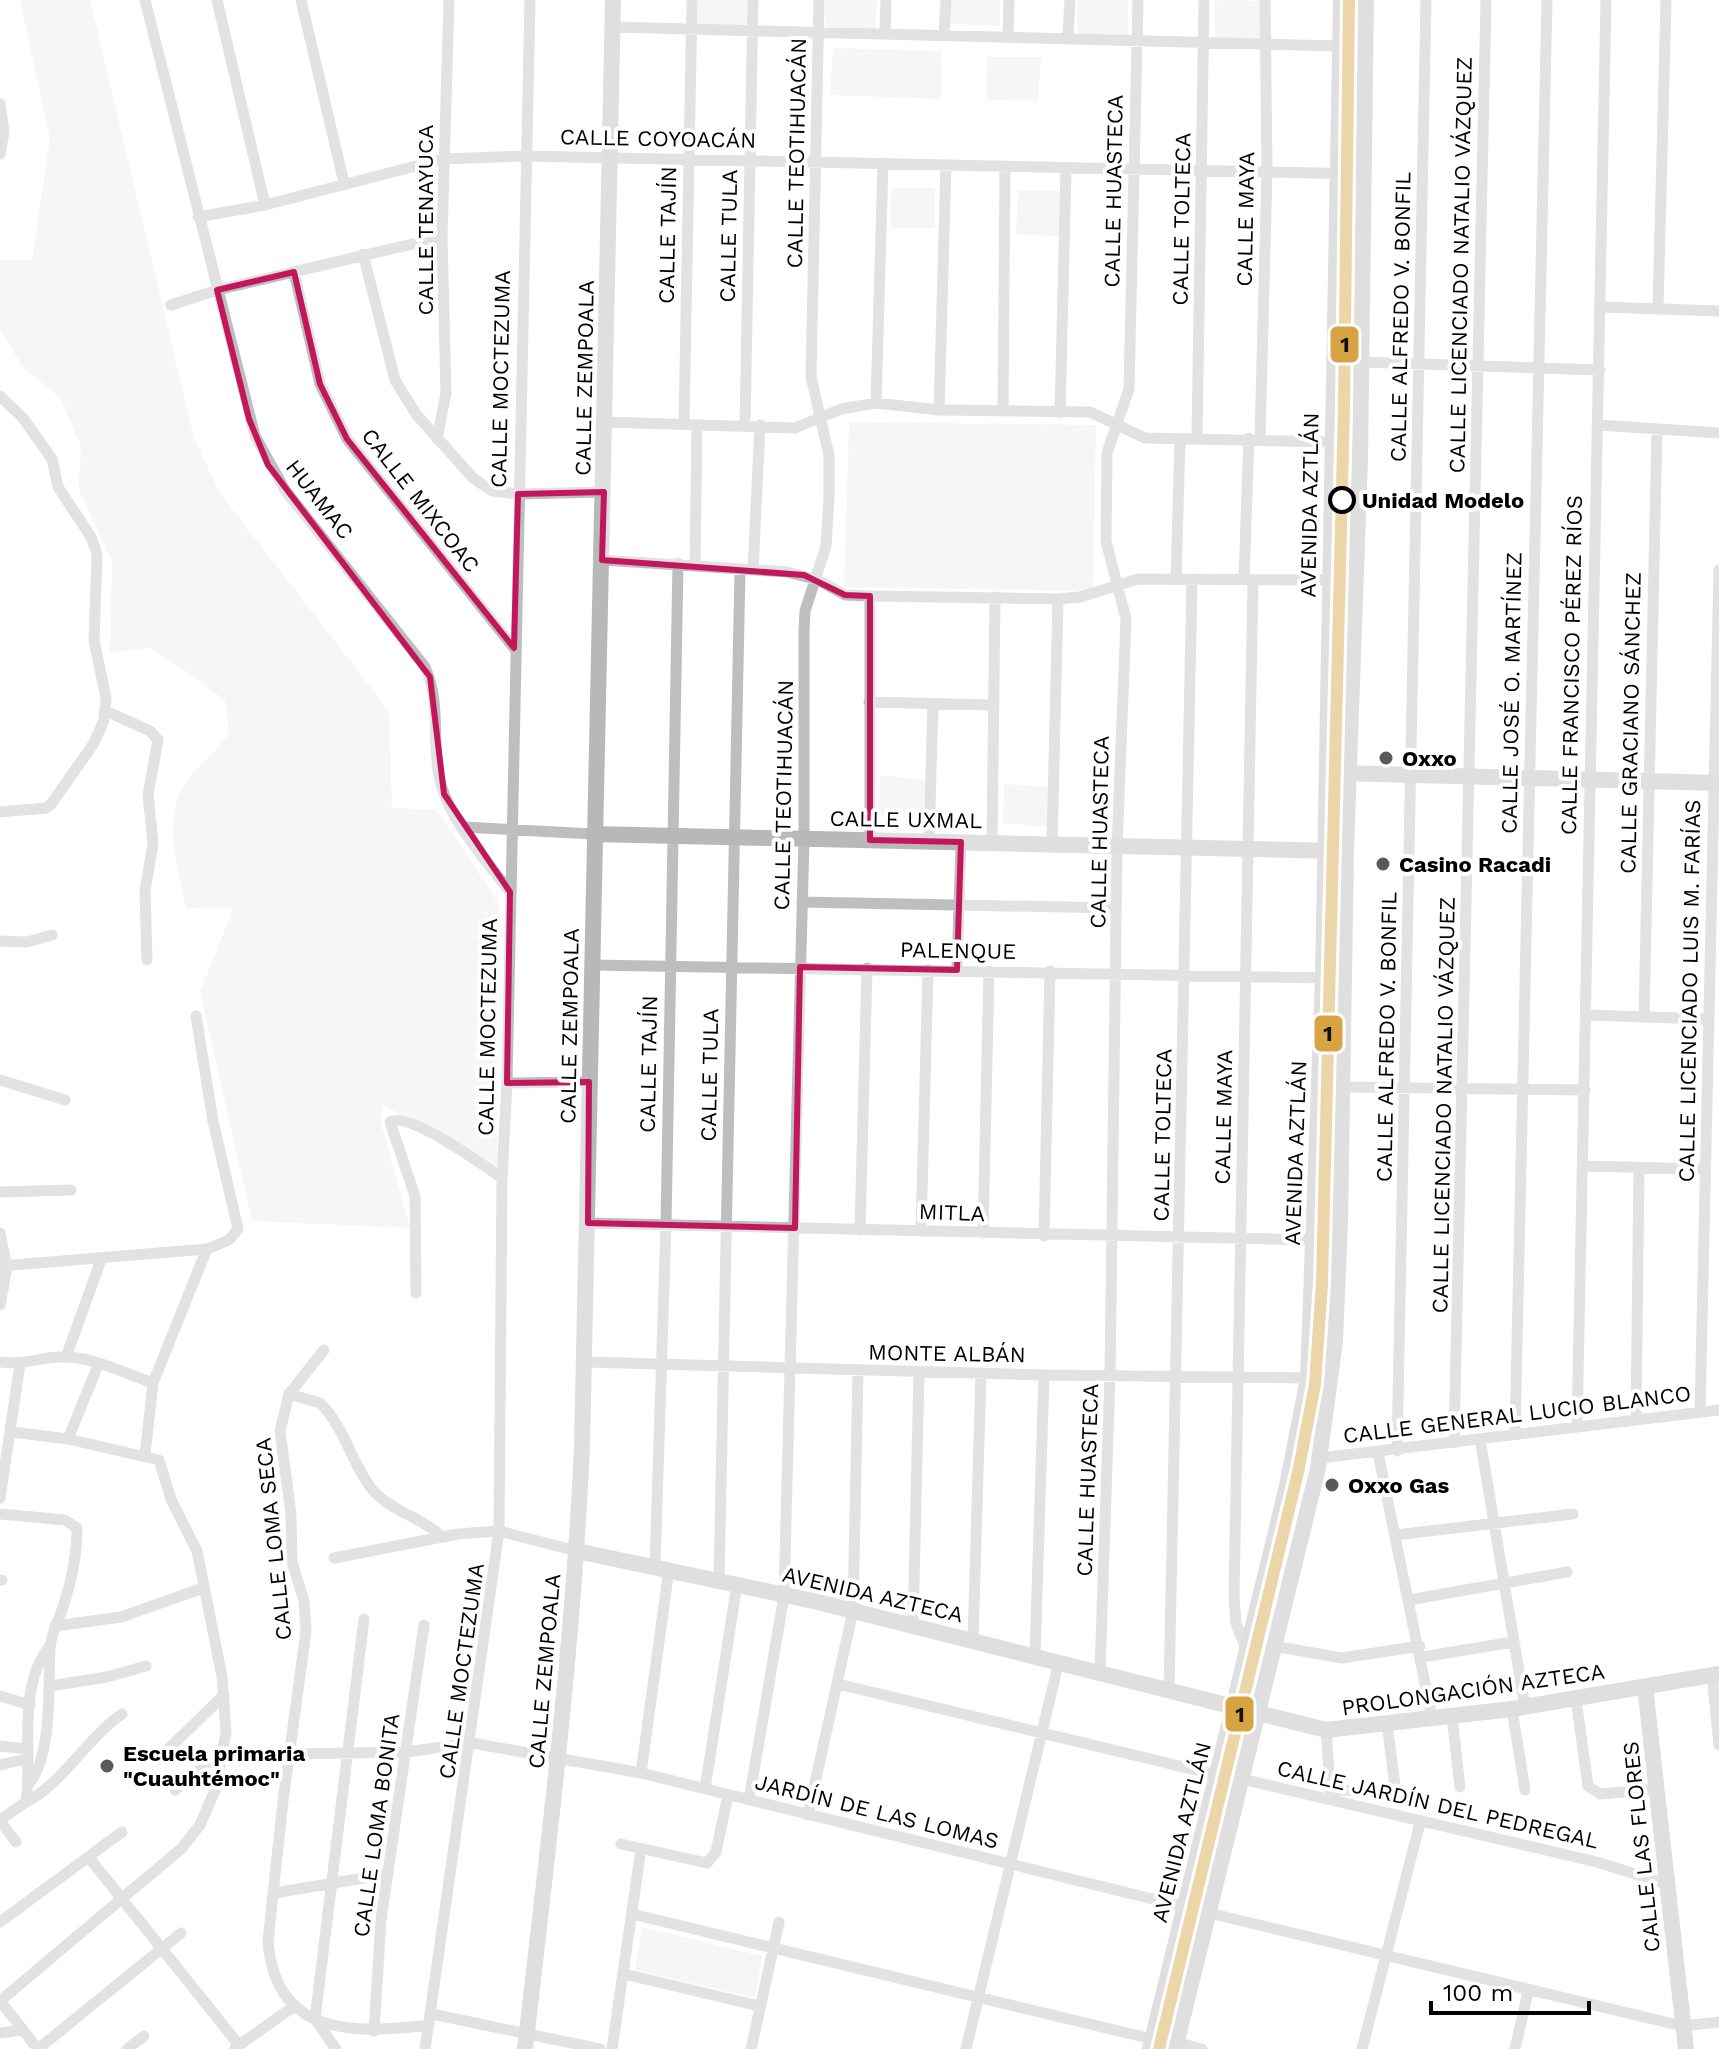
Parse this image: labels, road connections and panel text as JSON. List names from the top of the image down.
{
  "streets": {
    "street": [
      "CALLE COYOACÁN",
      "CALLE TEOTIHUACÁN",
      "CALLE HUASTECA",
      "CALLE TOLTECA",
      "CALLE MAYA",
      "CALLE TENAYUCA",
      "CALLE TAJÍN",
      "CALLE TULA",
      "CALLE LICENCIADO NATALIO VÁZQUEZ",
      "CALLE ALFREDO V. BONFIL",
      "CALLE ZEMPOALA",
      "CALLE MOCTEZUMA",
      "HUAMAC",
      "CALLE MIXCOAC",
      "AVENIDA AZTLÁN",
      "CALLE FRANCISCO PÉREZ RÍOS",
      "CALLE JOSÉ O. MARTÍNEZ",
      "CALLE GRACIANO SÁNCHEZ",
      "CALLE UXMAL",
      "PALENQUE",
      "CALLE LICENCIADO LUIS M. FARÍAS",
      "MITLA",
      "MONTE ALBÁN",
      "CALLE GENERAL LUCIO BLANCO",
      "CALLE LOMA SECA",
      "AVENIDA AZTECA",
      "PROLONGACIÓN AZTECA",
      "CALLE JARDÍN DEL PEDREGAL",
      "JARDÍN DE LAS LOMAS",
      "CALLE LOMA BONITA",
      "CALLE LAS FLORES"
    ]
  },
  "crossings": [
    ["CALLE COYOACÁN", "CALLE TEOTIHUACÁN"],
    ["CALLE COYOACÁN", "CALLE HUASTECA"],
    ["CALLE COYOACÁN", "CALLE TOLTECA"],
    ["CALLE COYOACÁN", "CALLE MAYA"],
    ["CALLE COYOACÁN", "CALLE TENAYUCA"],
    ["CALLE COYOACÁN", "CALLE TAJÍN"],
    ["CALLE COYOACÁN", "CALLE TULA"],
    ["CALLE COYOACÁN", "CALLE ZEMPOALA"],
    ["CALLE COYOACÁN", "CALLE MOCTEZUMA"],
    ["CALLE COYOACÁN", "HUAMAC"],
    ["CALLE COYOACÁN", "AVENIDA AZTLÁN"],
    ["CALLE TEOTIHUACÁN", "CALLE UXMAL"],
    ["CALLE TEOTIHUACÁN", "PALENQUE"],
    ["CALLE TEOTIHUACÁN", "MITLA"],
    ["CALLE TEOTIHUACÁN", "MONTE ALBÁN"],
    ["CALLE TEOTIHUACÁN", "AVENIDA AZTECA"],
    ["CALLE TEOTIHUACÁN", "JARDÍN DE LAS LOMAS"],
    ["CALLE HUASTECA", "CALLE UXMAL"],
    ["CALLE HUASTECA", "PALENQUE"],
    ["CALLE HUASTECA", "MITLA"],
    ["CALLE HUASTECA", "MONTE ALBÁN"],
    ["CALLE HUASTECA", "AVENIDA AZTECA"],
    ["CALLE TOLTECA", "CALLE UXMAL"],
    ["CALLE TOLTECA", "PALENQUE"],
    ["CALLE TOLTECA", "MITLA"],
    ["CALLE TOLTECA", "MONTE ALBÁN"],
    ["CALLE TOLTECA", "AVENIDA AZTECA"],
    ["CALLE MAYA", "AVENIDA AZTLÁN"],
    ["CALLE MAYA", "CALLE UXMAL"],
    ["CALLE MAYA", "PALENQUE"],
    ["CALLE MAYA", "MITLA"],
    ["CALLE MAYA", "MONTE ALBÁN"],
    ["CALLE TAJÍN", "CALLE UXMAL"],
    ["CALLE TAJÍN", "PALENQUE"],
    ["CALLE TAJÍN", "MITLA"],
    ["CALLE TAJÍN", "MONTE ALBÁN"],
    ["CALLE TAJÍN", "AVENIDA AZTECA"],
    ["CALLE TAJÍN", "JARDÍN DE LAS LOMAS"],
    ["CALLE TULA", "CALLE UXMAL"],
    ["CALLE TULA", "PALENQUE"],
    ["CALLE TULA", "MITLA"],
    ["CALLE TULA", "MONTE ALBÁN"],
    ["CALLE TULA", "AVENIDA AZTECA"],
    ["CALLE LICENCIADO NATALIO VÁZQUEZ", "CALLE GENERAL LUCIO BLANCO"],
    ["CALLE ALFREDO V. BONFIL", "CALLE GENERAL LUCIO BLANCO"],
    ["CALLE ZEMPOALA", "CALLE UXMAL"],
    ["CALLE ZEMPOALA", "PALENQUE"],
    ["CALLE ZEMPOALA", "MITLA"],
    ["CALLE ZEMPOALA", "MONTE ALBÁN"],
    ["CALLE ZEMPOALA", "AVENIDA AZTECA"],
    ["CALLE ZEMPOALA", "JARDÍN DE LAS LOMAS"],
    ["CALLE MOCTEZUMA", "HUAMAC"],
    ["CALLE MOCTEZUMA", "CALLE MIXCOAC"],
    ["CALLE MOCTEZUMA", "CALLE UXMAL"],
    ["CALLE MOCTEZUMA", "AVENIDA AZTECA"],
    ["CALLE MOCTEZUMA", "JARDÍN DE LAS LOMAS"],
    ["HUAMAC", "CALLE UXMAL"],
    ["AVENIDA AZTLÁN", "CALLE UXMAL"],
    ["AVENIDA AZTLÁN", "PALENQUE"],
    ["AVENIDA AZTLÁN", "MITLA"],
    ["AVENIDA AZTLÁN", "MONTE ALBÁN"],
    ["AVENIDA AZTLÁN", "CALLE GENERAL LUCIO BLANCO"],
    ["AVENIDA AZTLÁN", "AVENIDA AZTECA"],
    ["AVENIDA AZTLÁN", "PROLONGACIÓN AZTECA"],
    ["AVENIDA AZTLÁN", "CALLE JARDÍN DEL PEDREGAL"],
    ["AVENIDA AZTLÁN", "JARDÍN DE LAS LOMAS"],
    ["CALLE FRANCISCO PÉREZ RÍOS", "CALLE GENERAL LUCIO BLANCO"],
    ["CALLE JOSÉ O. MARTÍNEZ", "CALLE GENERAL LUCIO BLANCO"],
    ["CALLE LICENCIADO LUIS M. FARÍAS", "CALLE GENERAL LUCIO BLANCO"],
    ["CALLE LOMA SECA", "JARDÍN DE LAS LOMAS"],
    ["AVENIDA AZTECA", "PROLONGACIÓN AZTECA"],
    ["PROLONGACIÓN AZTECA", "CALLE LAS FLORES"],
    ["CALLE JARDÍN DEL PEDREGAL", "CALLE LAS FLORES"],
    ["JARDÍN DE LAS LOMAS", "CALLE LOMA BONITA"]
  ],
  "places": [
    "Unidad Modelo",
    "Oxxo",
    "Casino Racadi",
    "Oxxo Gas",
    "Escuela primaria \"Cuauhtémoc\""
  ],
  "lines": ["transit line 1"],
  "scale_bar": "100 m"
}
